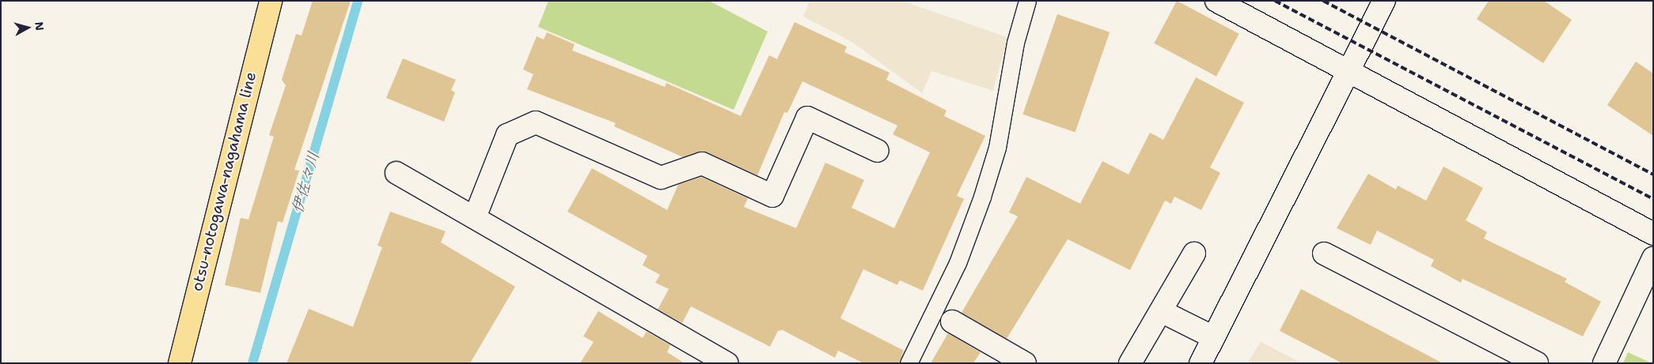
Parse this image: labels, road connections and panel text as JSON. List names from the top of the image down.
{
  "streets": {
    "main road": ["otsu-notogawa-nagahama line"]
  },
  "water": ["伊佐々川"],
  "north": "right"
}
